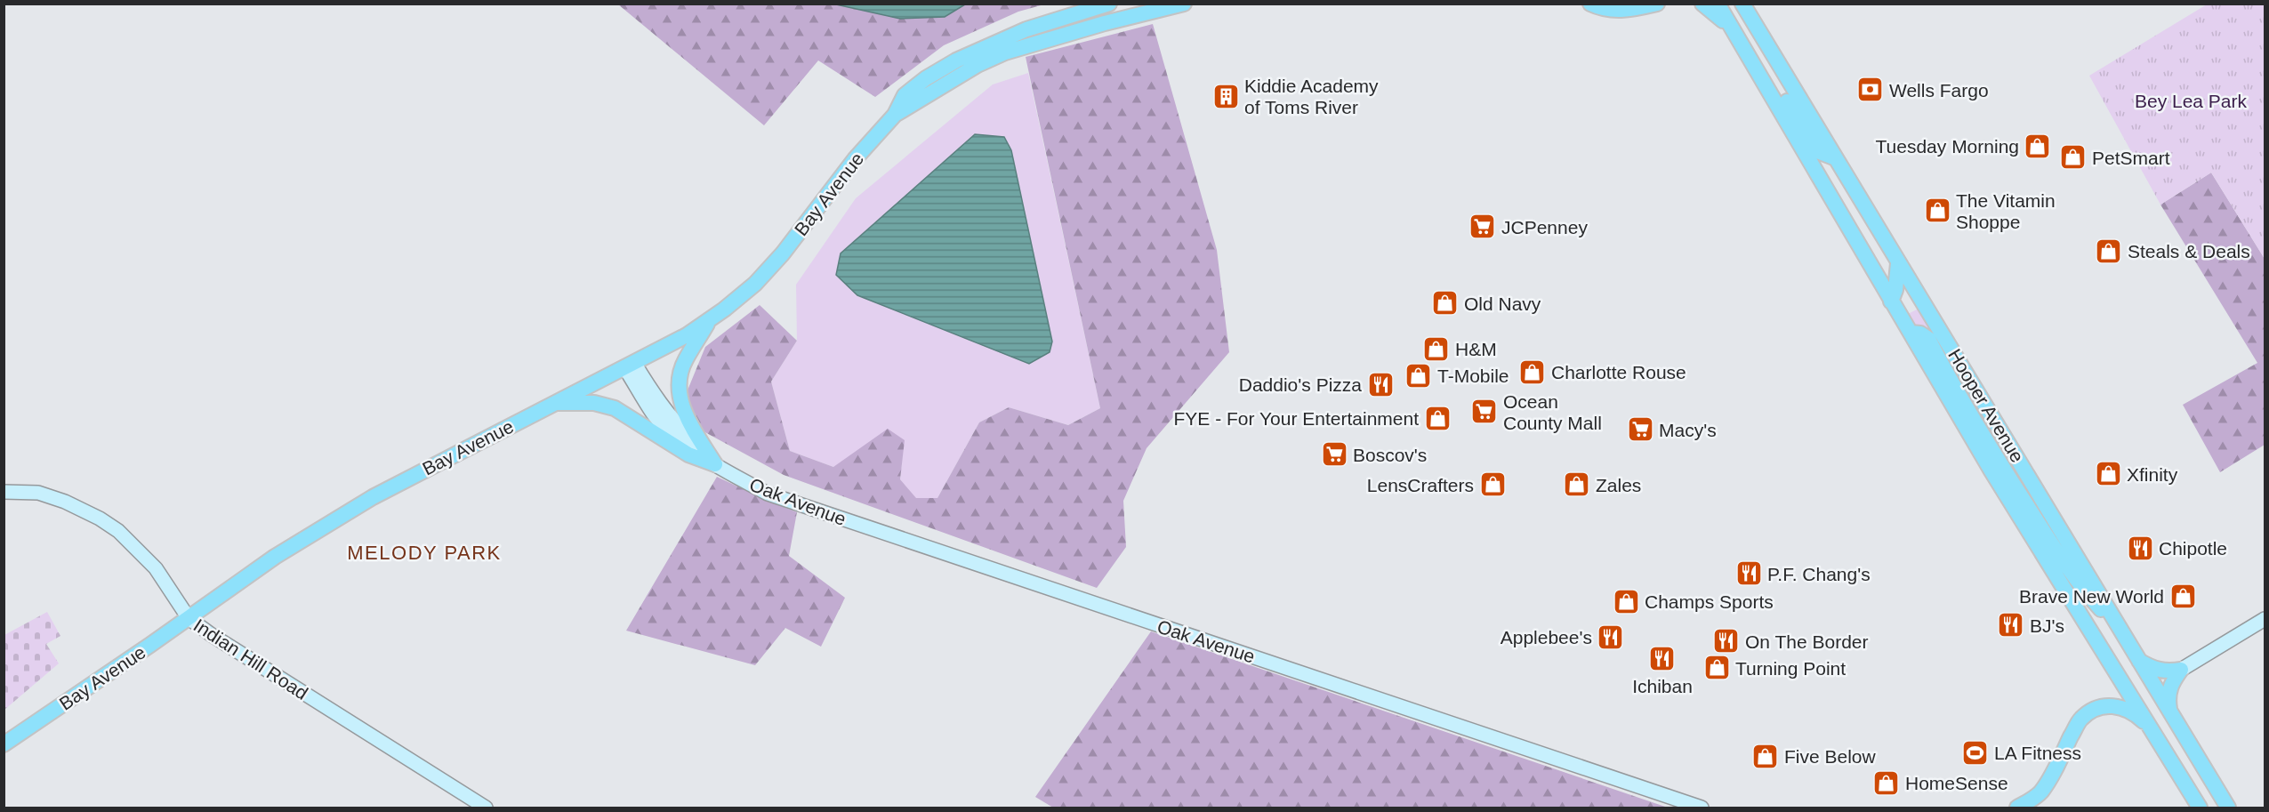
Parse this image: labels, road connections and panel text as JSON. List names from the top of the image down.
{
  "streets": {
    "main road": ["Bay Avenue", "Hooper Avenue"],
    "street": ["Oak Avenue", "Indian Hill Road"]
  },
  "crossings": [
    ["Bay Avenue", "Oak Avenue"],
    ["Bay Avenue", "Indian Hill Road"]
  ],
  "districts": ["MELODY PARK"],
  "parks": ["Bey Lea Park"],
  "places": {
    "bank": ["Wells Fargo"],
    "building": ["Kiddie Academy of Toms River"],
    "shop": [
      "Tuesday Morning",
      "PetSmart",
      "The Vitamin Shoppe",
      "Steals & Deals",
      "Old Navy",
      "H&M",
      "Charlotte Rouse",
      "T-Mobile",
      "FYE - For Your Entertainment",
      "Xfinity",
      "LensCrafters",
      "Zales",
      "Brave New World",
      "Champs Sports",
      "Turning Point",
      "Five Below",
      "HomeSense"
    ],
    "supermarket": [
      "JCPenney",
      "Ocean County Mall",
      "Macy's",
      "Boscov's"
    ],
    "restaurant": [
      "Daddio's Pizza",
      "Chipotle",
      "P.F. Chang's",
      "BJ's",
      "Applebee's",
      "On The Border",
      "Ichiban"
    ],
    "sports": ["LA Fitness"]
  }
}
